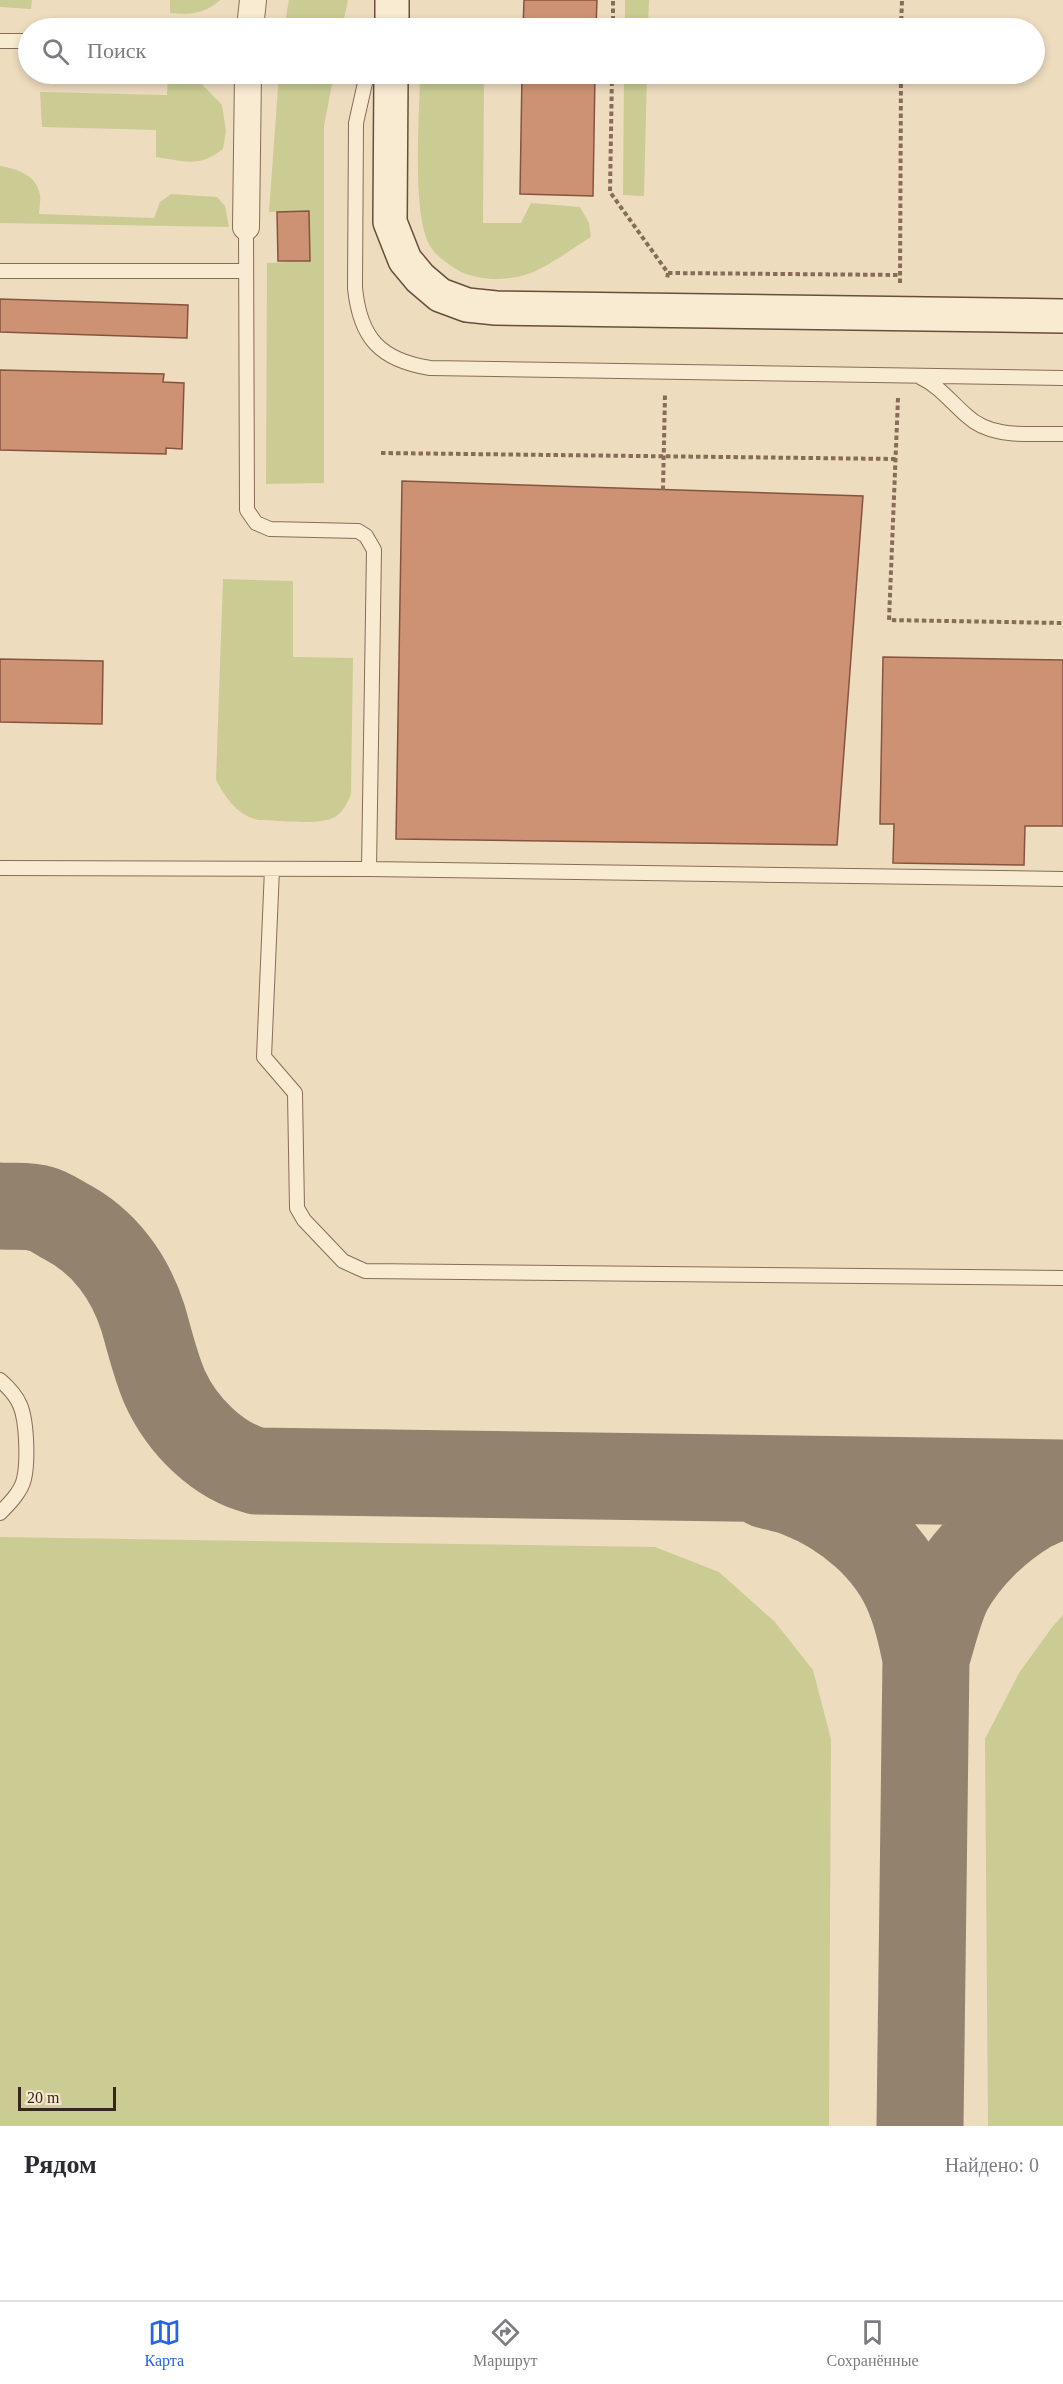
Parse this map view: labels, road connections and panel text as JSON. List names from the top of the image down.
{
  "scale_bar": "20 m",
  "page": {
    "search": "Поиск",
    "scale": "20 m",
    "heading": ["Рядом", "Найдено: 0"],
    "nav": ["Карта", "Маршрут", "Сохранённые"]
  }
}
